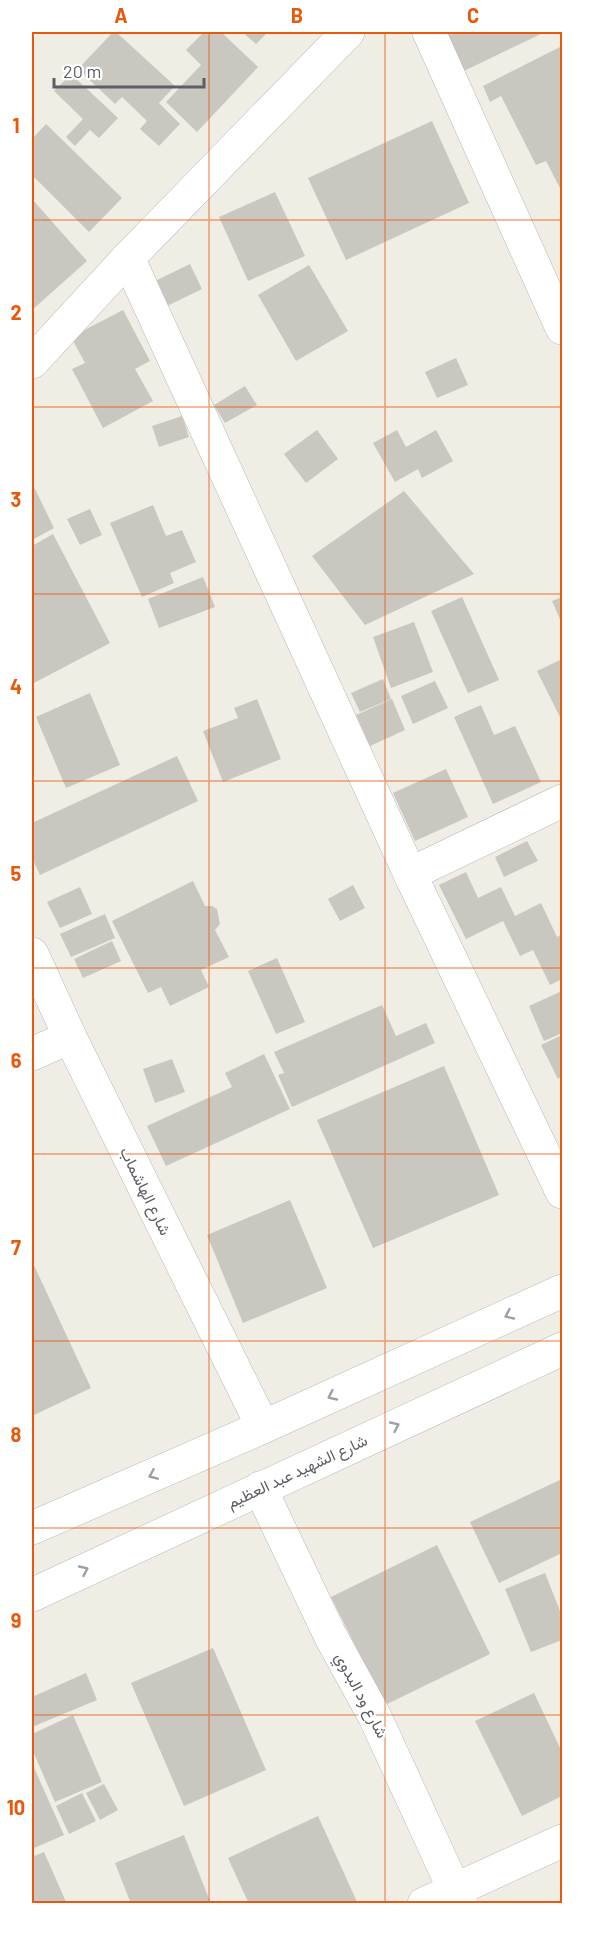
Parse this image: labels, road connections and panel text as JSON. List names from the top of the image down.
{
  "streets": {
    "street": ["شارع الهاشماب", "شارع الشهيد عبد العظيم", "شارع ود البدوي"]
  },
  "crossings": [
    ["شارع الشهيد عبد العظيم", "شارع ود البدوي"]
  ],
  "scale_bar": "20 m",
  "grid": {
    "columns": ["A", "B", "C"],
    "rows": [
      "1",
      "2",
      "3",
      "4",
      "5",
      "6",
      "7",
      "8",
      "9",
      "10"
    ]
  }
}
